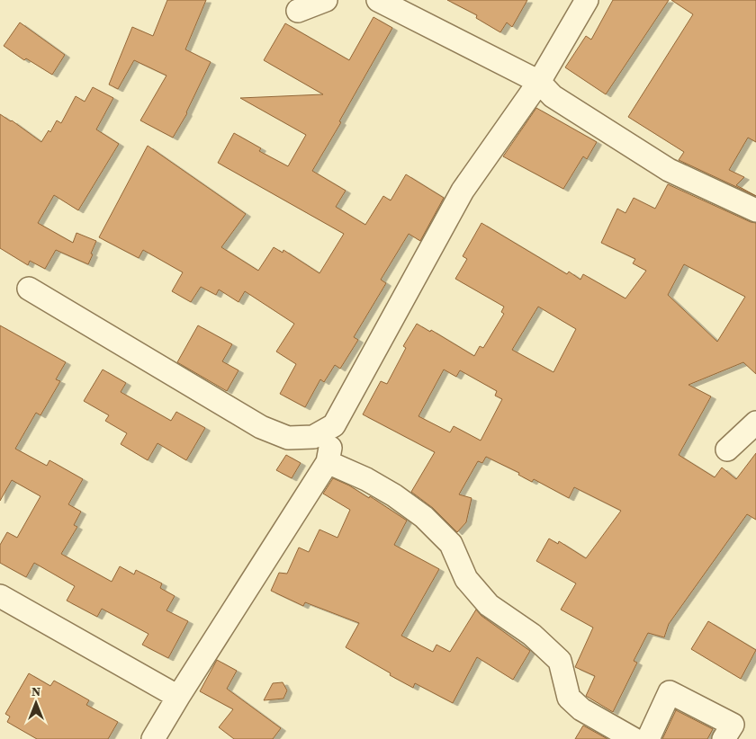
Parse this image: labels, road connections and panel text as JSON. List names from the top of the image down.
{
  "north": "top"
}
